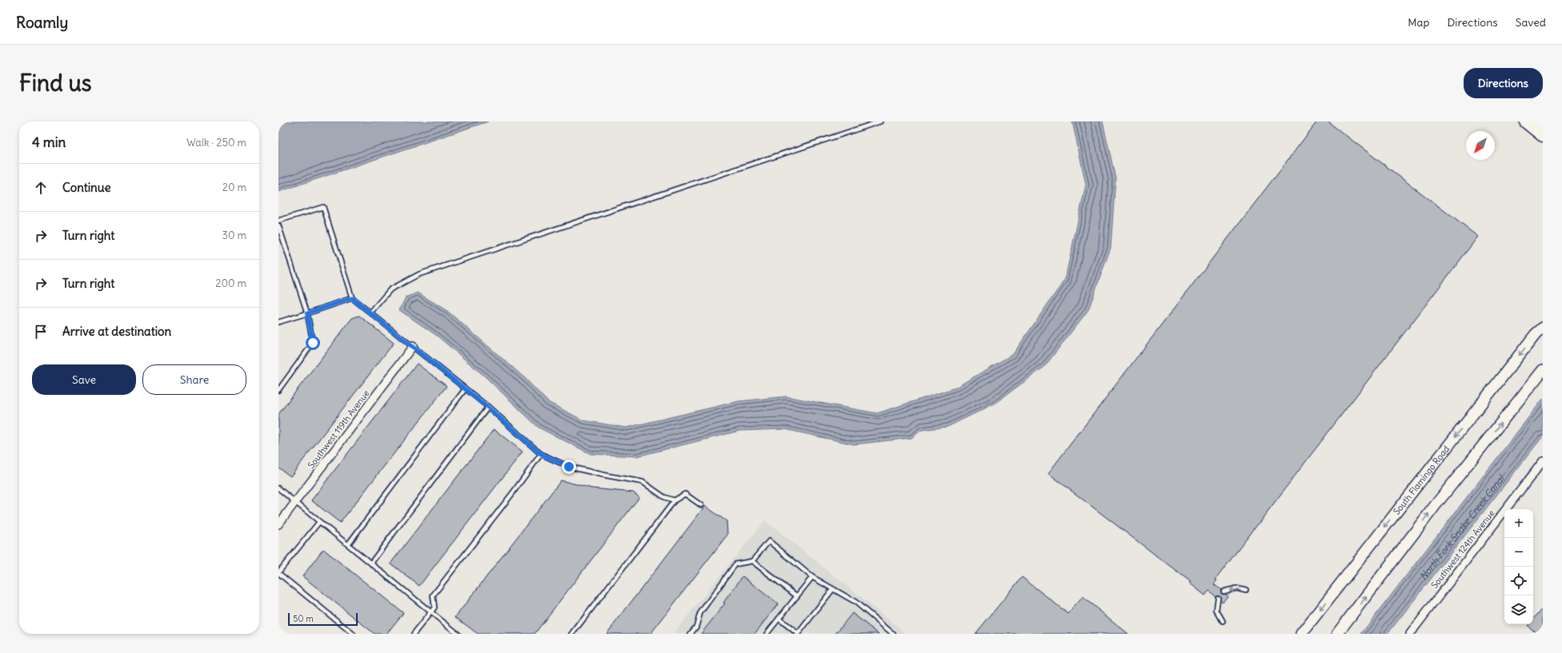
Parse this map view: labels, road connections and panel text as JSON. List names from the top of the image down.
{
  "streets": {
    "main road": ["South Flamingo Road"],
    "street": ["Southwest 119th Avenue", "Southwest 124th Avenue"]
  },
  "water": ["North Fork Snake Creek Canal"],
  "scale_bar": "50 m",
  "north": "bottom left",
  "page": {
    "header": "Roamly",
    "nav": ["Map", "Directions", "Saved"],
    "buttons": [
      "Directions",
      ["Save", "Share"]
    ],
    "title": "Find us",
    "heading": ["4 min", "Walk · 250 m"],
    "list": [
      ["Continue", "20 m"],
      ["Turn right", "30 m"],
      ["Turn right", "200 m"],
      "Arrive at destination"
    ],
    "map_buttons": ["+", "−"],
    "scale": "50 m"
  }
}
